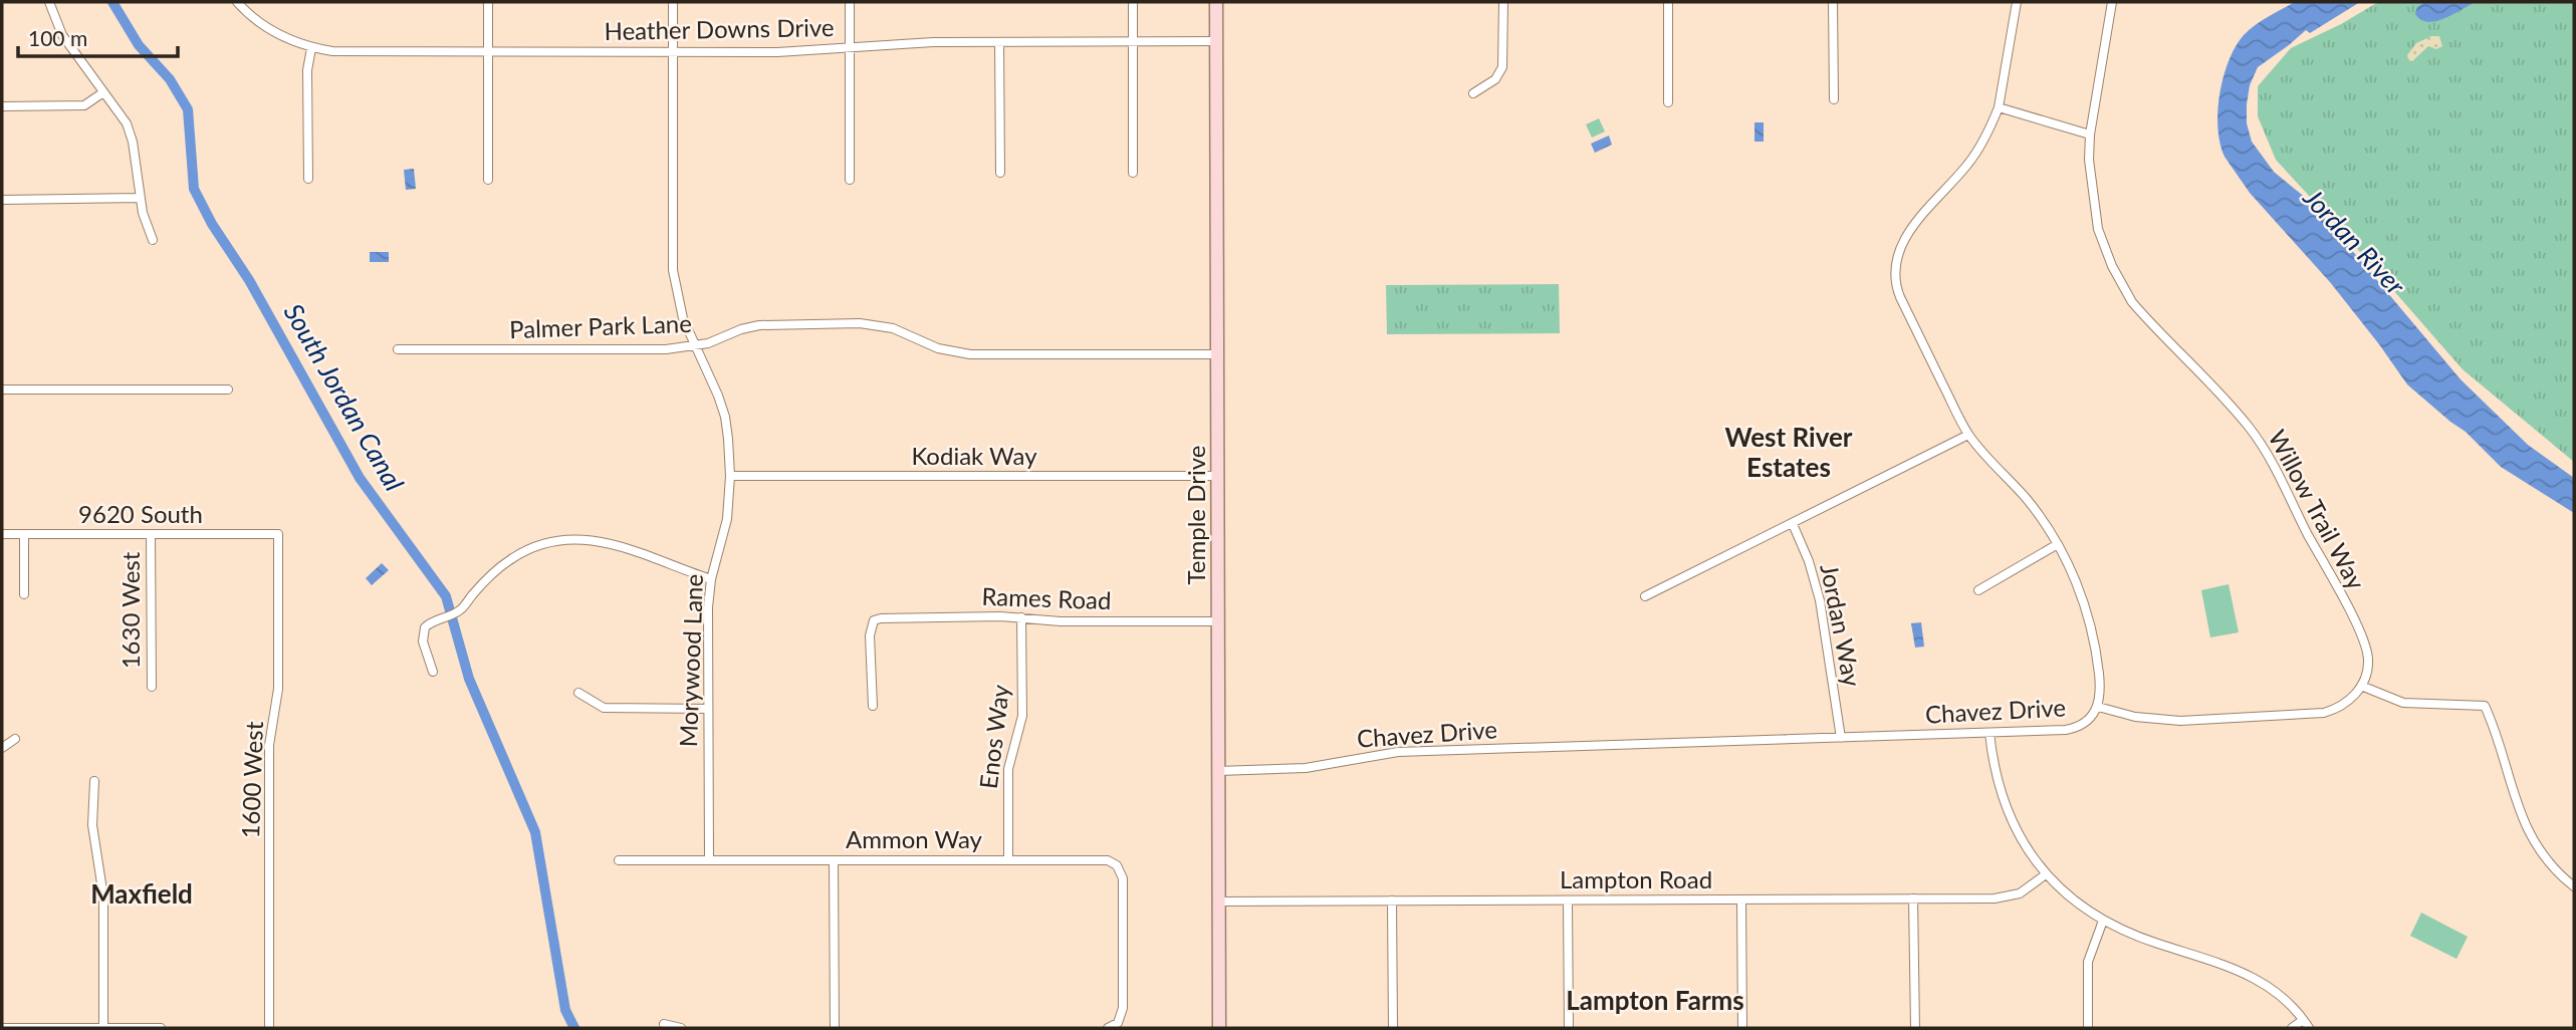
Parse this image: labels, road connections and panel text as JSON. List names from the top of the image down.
{
  "streets": {
    "street": [
      "Heather Downs Drive",
      "Palmer Park Lane",
      "Kodiak Way",
      "Willow Trail Way",
      "9620 South",
      "Temple Drive",
      "Rames Road",
      "1630 West",
      "Jordan Way",
      "Morywood Lane",
      "Chavez Drive",
      "Enos Way",
      "1600 West",
      "Ammon Way",
      "Lampton Road"
    ]
  },
  "crossings": [
    ["Heather Downs Drive", "Temple Drive"],
    ["Heather Downs Drive", "Morywood Lane"],
    ["Palmer Park Lane", "Temple Drive"],
    ["Palmer Park Lane", "Morywood Lane"],
    ["Kodiak Way", "Temple Drive"],
    ["Kodiak Way", "Morywood Lane"],
    ["9620 South", "1630 West"],
    ["9620 South", "1600 West"],
    ["Temple Drive", "Rames Road"],
    ["Temple Drive", "Chavez Drive"],
    ["Temple Drive", "Lampton Road"],
    ["Rames Road", "Enos Way"],
    ["Jordan Way", "Chavez Drive"],
    ["Morywood Lane", "Ammon Way"],
    ["Enos Way", "Ammon Way"]
  ],
  "districts": ["West River Estates", "Maxfield", "Lampton Farms"],
  "water": ["Jordan River", "South Jordan Canal"],
  "scale_bar": "100 m"
}
